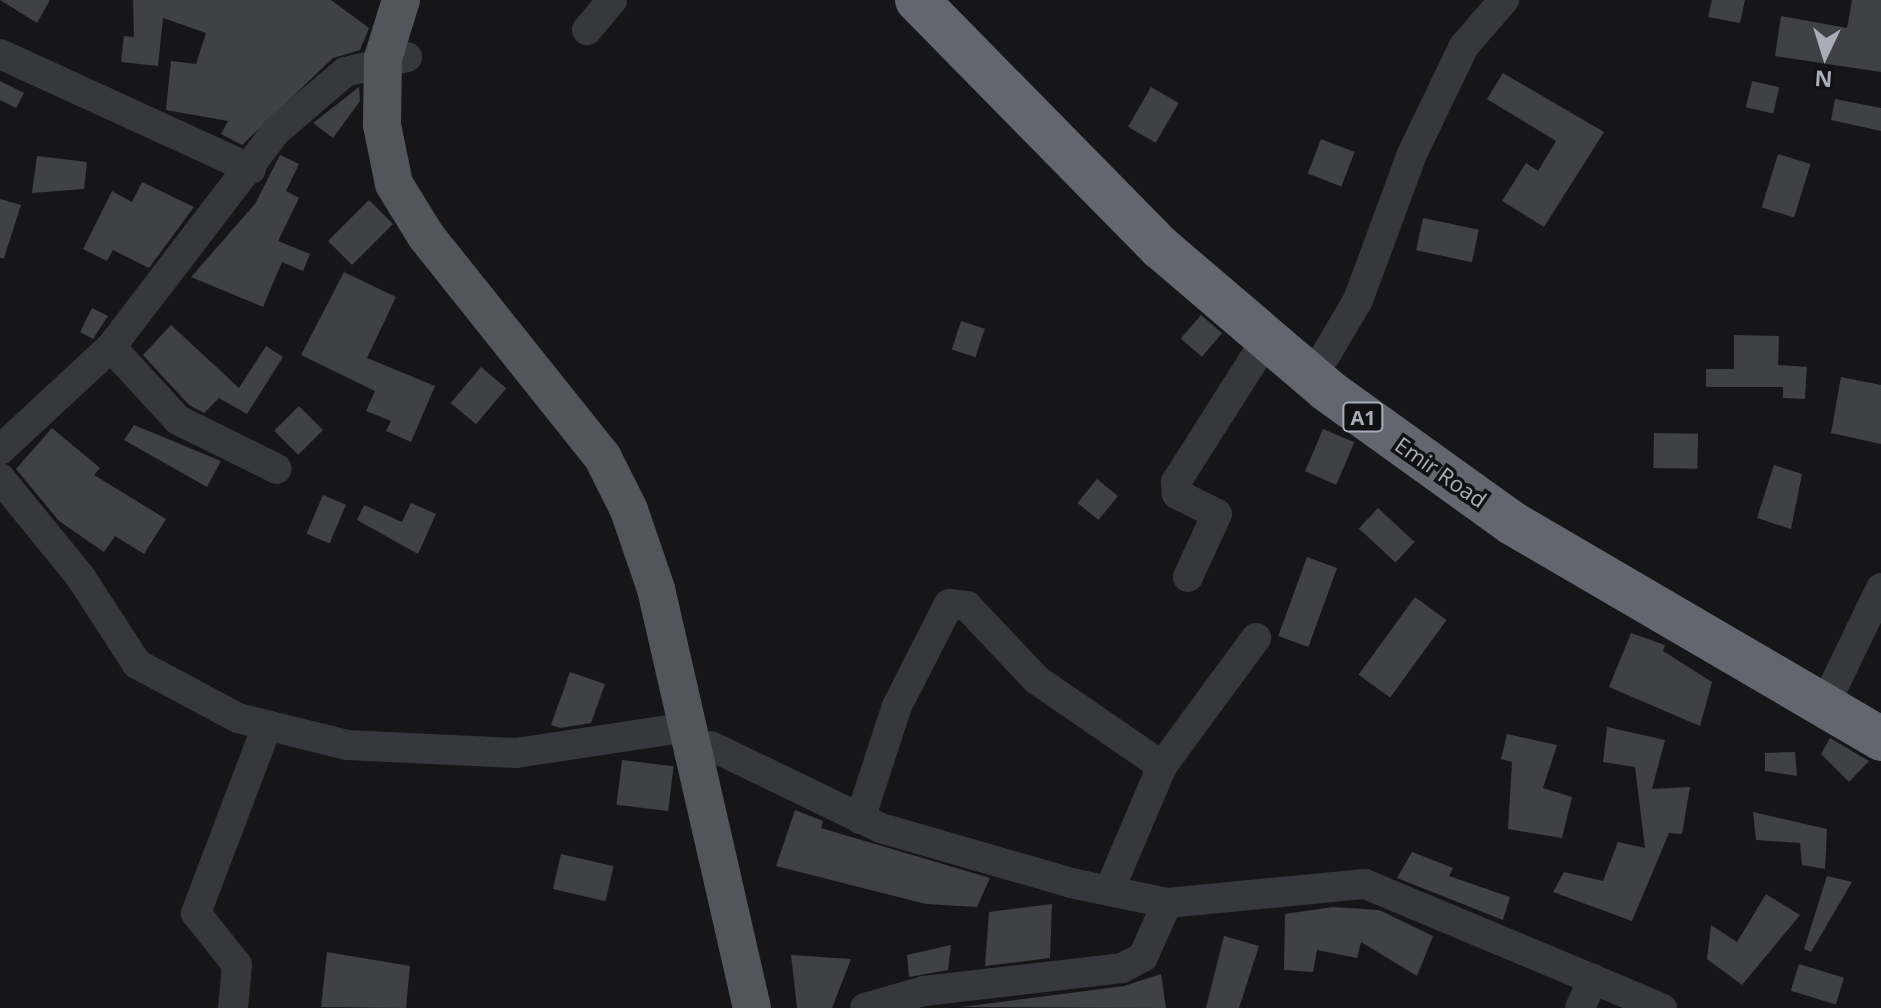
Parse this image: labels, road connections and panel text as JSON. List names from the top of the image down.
{
  "streets": {
    "highway": ["A1", "Emir Road"]
  },
  "north": "bottom"
}
